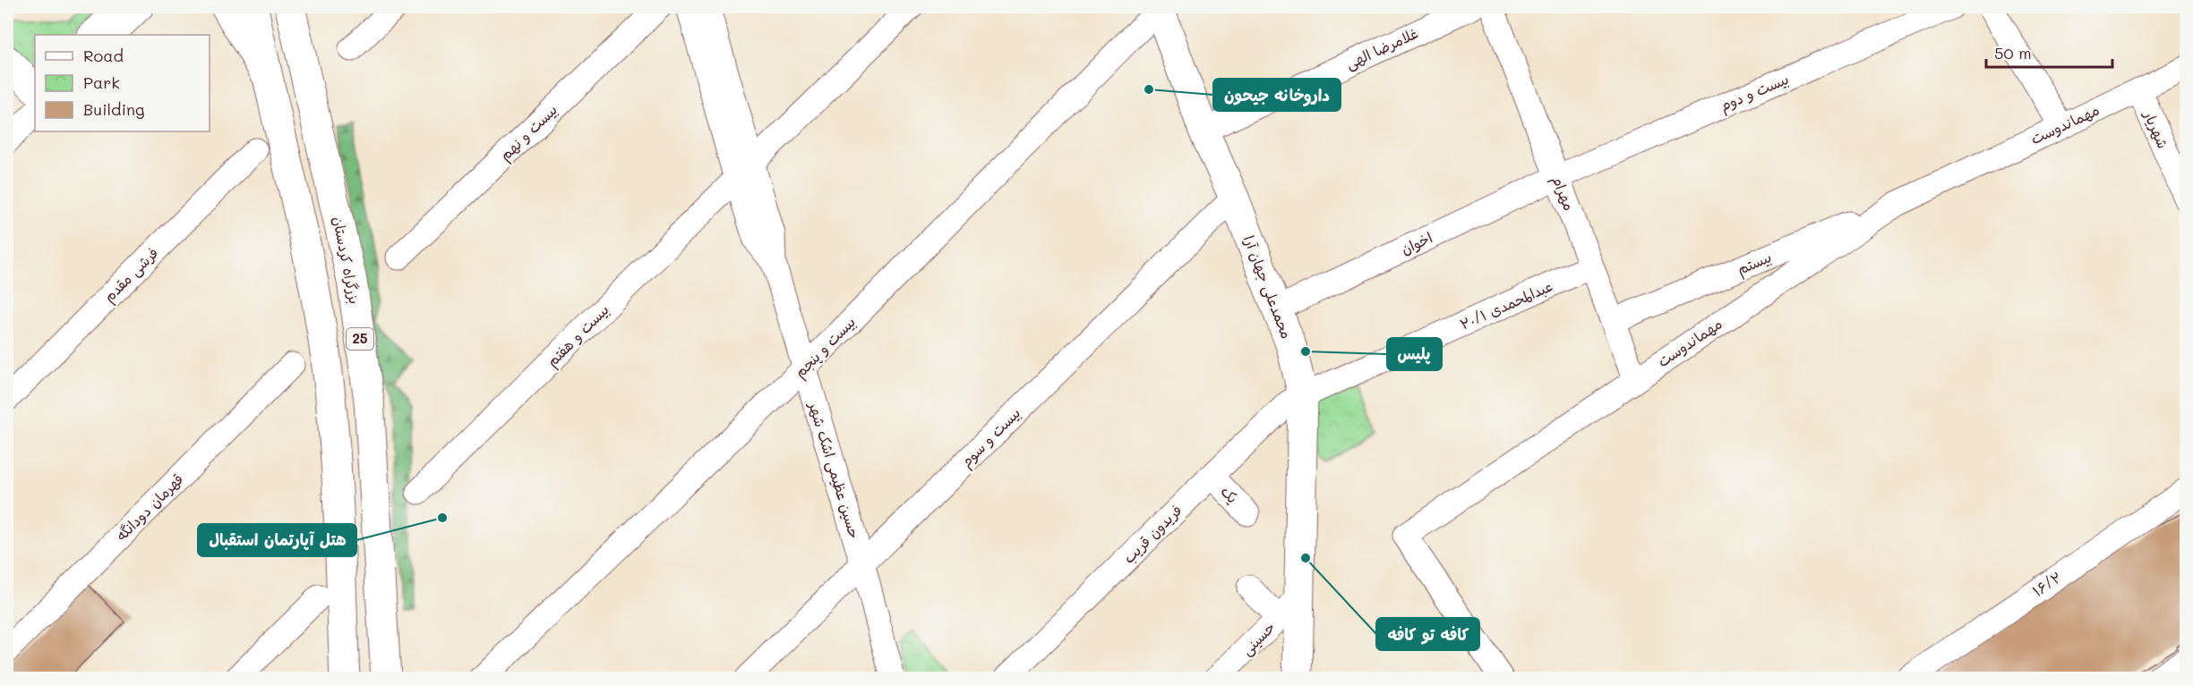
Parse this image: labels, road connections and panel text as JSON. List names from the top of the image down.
{
  "streets": {
    "main road": ["بزرگراه کردستان", "محمدعلی جهان آرا", "25"],
    "street": [
      "غلامرضا الهی",
      "بیست و دوم",
      "مهماندوست",
      "شهریار",
      "بیست و نهم",
      "مهرام",
      "اخوان",
      "بیستم",
      "فرشی مقدم",
      "عبدالمحمدی ۲۰/۱",
      "بیست و هفتم",
      "بیست و پنجم",
      "بیست و سوم",
      "حسین عظیمی اشک شهر",
      "یک",
      "قهرمان دودانگه",
      "فریدون قریب",
      "۱۶/۲",
      "حسینی"
    ]
  },
  "crossings": [
    ["غلامرضا الهی", "محمدعلی جهان آرا"],
    ["بیست و دوم", "مهرام"],
    ["بیست و دوم", "اخوان"],
    ["مهماندوست", "شهریار"],
    ["مهماندوست", "مهرام"],
    ["مهماندوست", "بیستم"],
    ["مهرام", "اخوان"],
    ["مهرام", "بیستم"],
    ["مهرام", "عبدالمحمدی ۲۰/۱"],
    ["اخوان", "محمدعلی جهان آرا"],
    ["محمدعلی جهان آرا", "عبدالمحمدی ۲۰/۱"],
    ["محمدعلی جهان آرا", "بیست و پنجم"],
    ["محمدعلی جهان آرا", "بیست و سوم"],
    ["محمدعلی جهان آرا", "فریدون قریب"],
    ["محمدعلی جهان آرا", "حسینی"],
    ["عبدالمحمدی ۲۰/۱", "فریدون قریب"],
    ["بیست و هفتم", "حسین عظیمی اشک شهر"],
    ["بیست و پنجم", "حسین عظیمی اشک شهر"],
    ["بیست و سوم", "حسین عظیمی اشک شهر"],
    ["یک", "فریدون قریب"]
  ],
  "places": [
    "داروخانه جیحون",
    "پلیس",
    "هتل آپارتمان استقبال",
    "کافه تو کافه"
  ],
  "legend": ["Road", "Park", "Building"],
  "scale_bar": "50 m"
}
